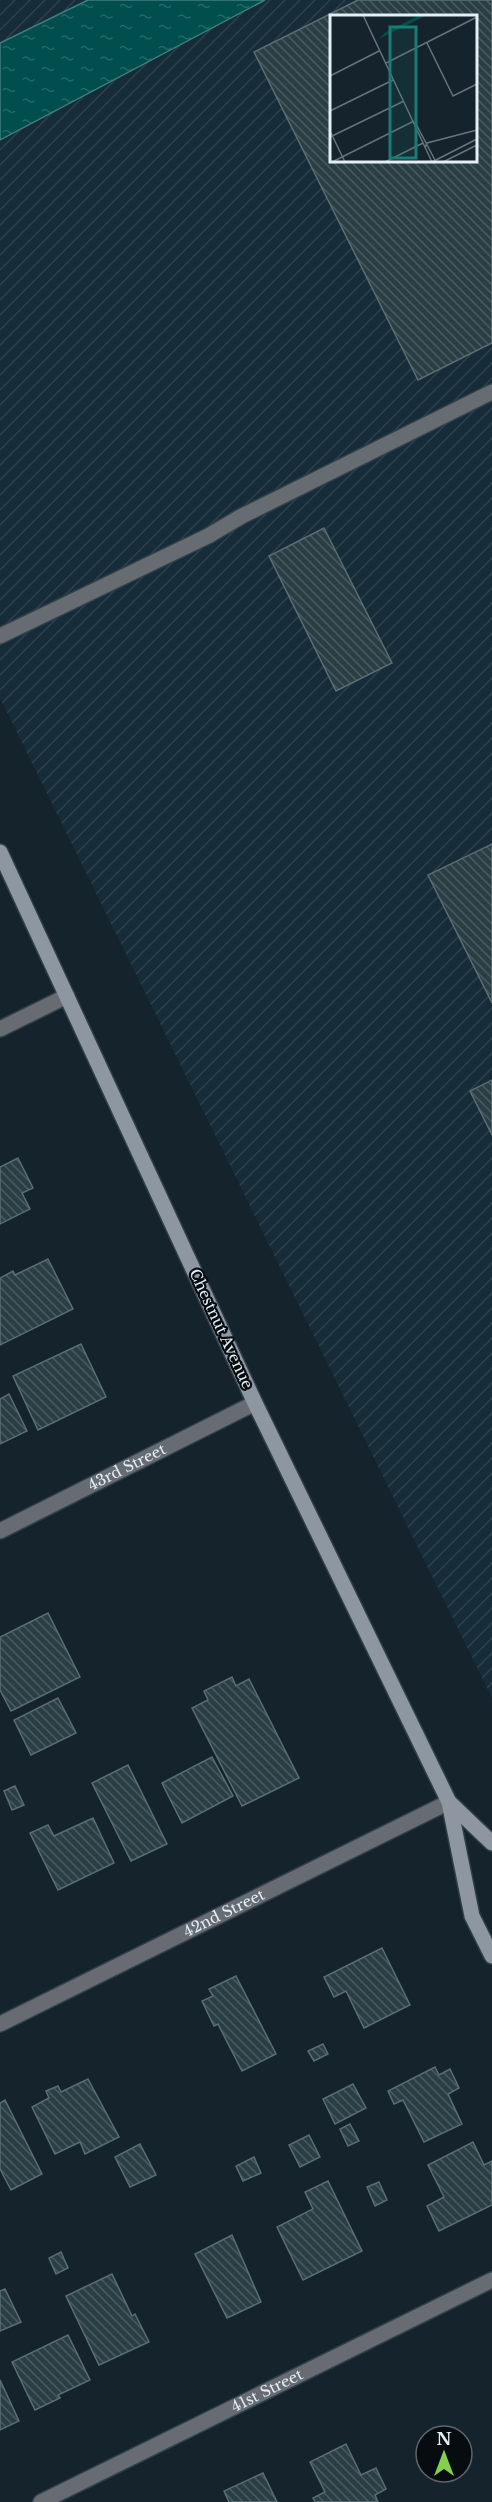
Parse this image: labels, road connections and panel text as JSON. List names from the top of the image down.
{
  "streets": {
    "main road": ["Chestnut Avenue"],
    "street": ["43rd Street", "42nd Street", "41st Street"]
  },
  "crossings": [
    ["Chestnut Avenue", "43rd Street"],
    ["Chestnut Avenue", "42nd Street"]
  ],
  "north": "top"
}
